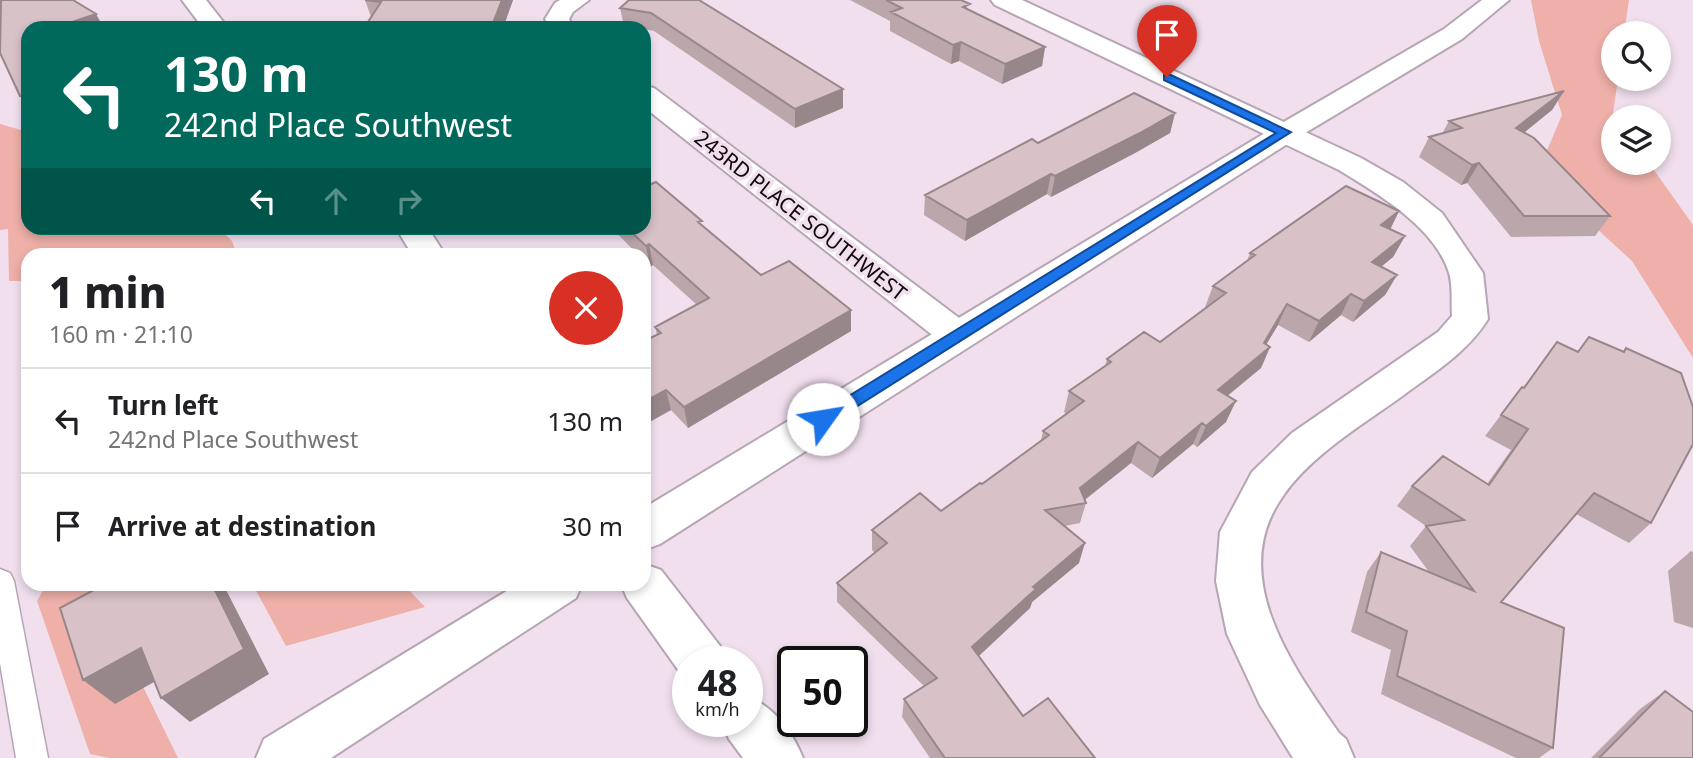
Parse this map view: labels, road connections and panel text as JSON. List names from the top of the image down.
{
  "streets": {
    "street": ["243RD PLACE SOUTHWEST"]
  },
  "page": {
    "turn": ["130 m", "242nd Place Southwest"],
    "heading": ["1 min", "160 m · 21:10"],
    "list": [
      {
        "name": "Turn left",
        "note": "242nd Place Southwest",
        "value": "130 m"
      },
      {
        "name": "Arrive at destination",
        "value": "30 m"
      }
    ],
    "speed": "48 km/h",
    "limit": "50"
  }
}
